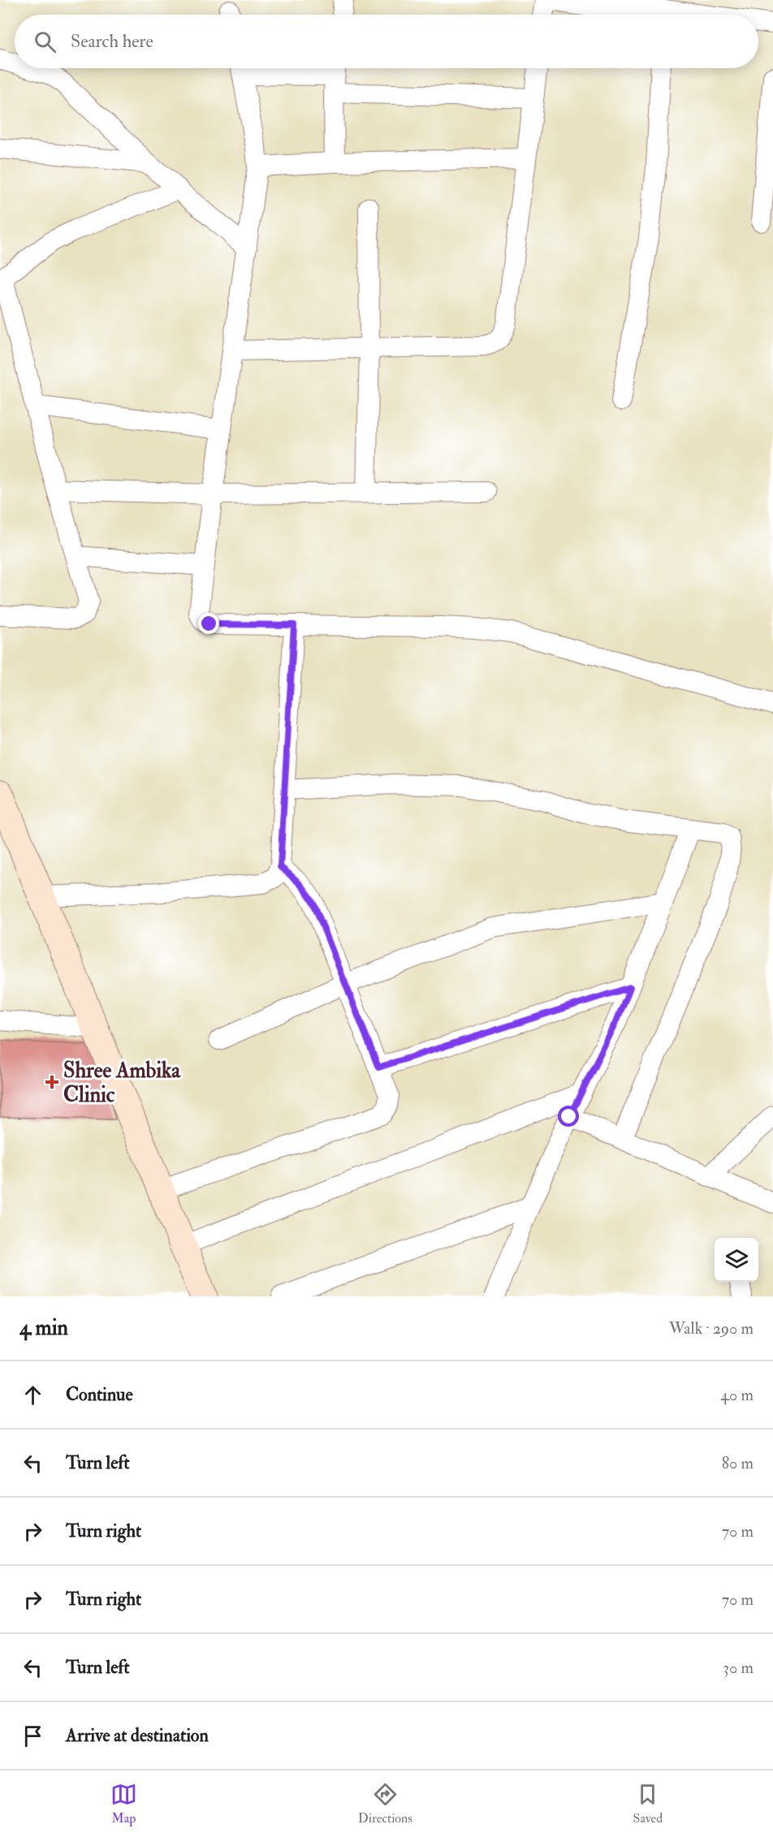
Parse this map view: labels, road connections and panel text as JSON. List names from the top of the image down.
{
  "places": {
    "health": ["Shree Ambika Clinic"]
  },
  "page": {
    "search": "Search here",
    "heading": ["4 min", "Walk · 290 m"],
    "list": [
      ["Continue", "40 m"],
      ["Turn left", "80 m"],
      ["Turn right", "70 m"],
      ["Turn right", "70 m"],
      ["Turn left", "30 m"],
      "Arrive at destination"
    ],
    "nav": ["Map", "Directions", "Saved"]
  }
}
